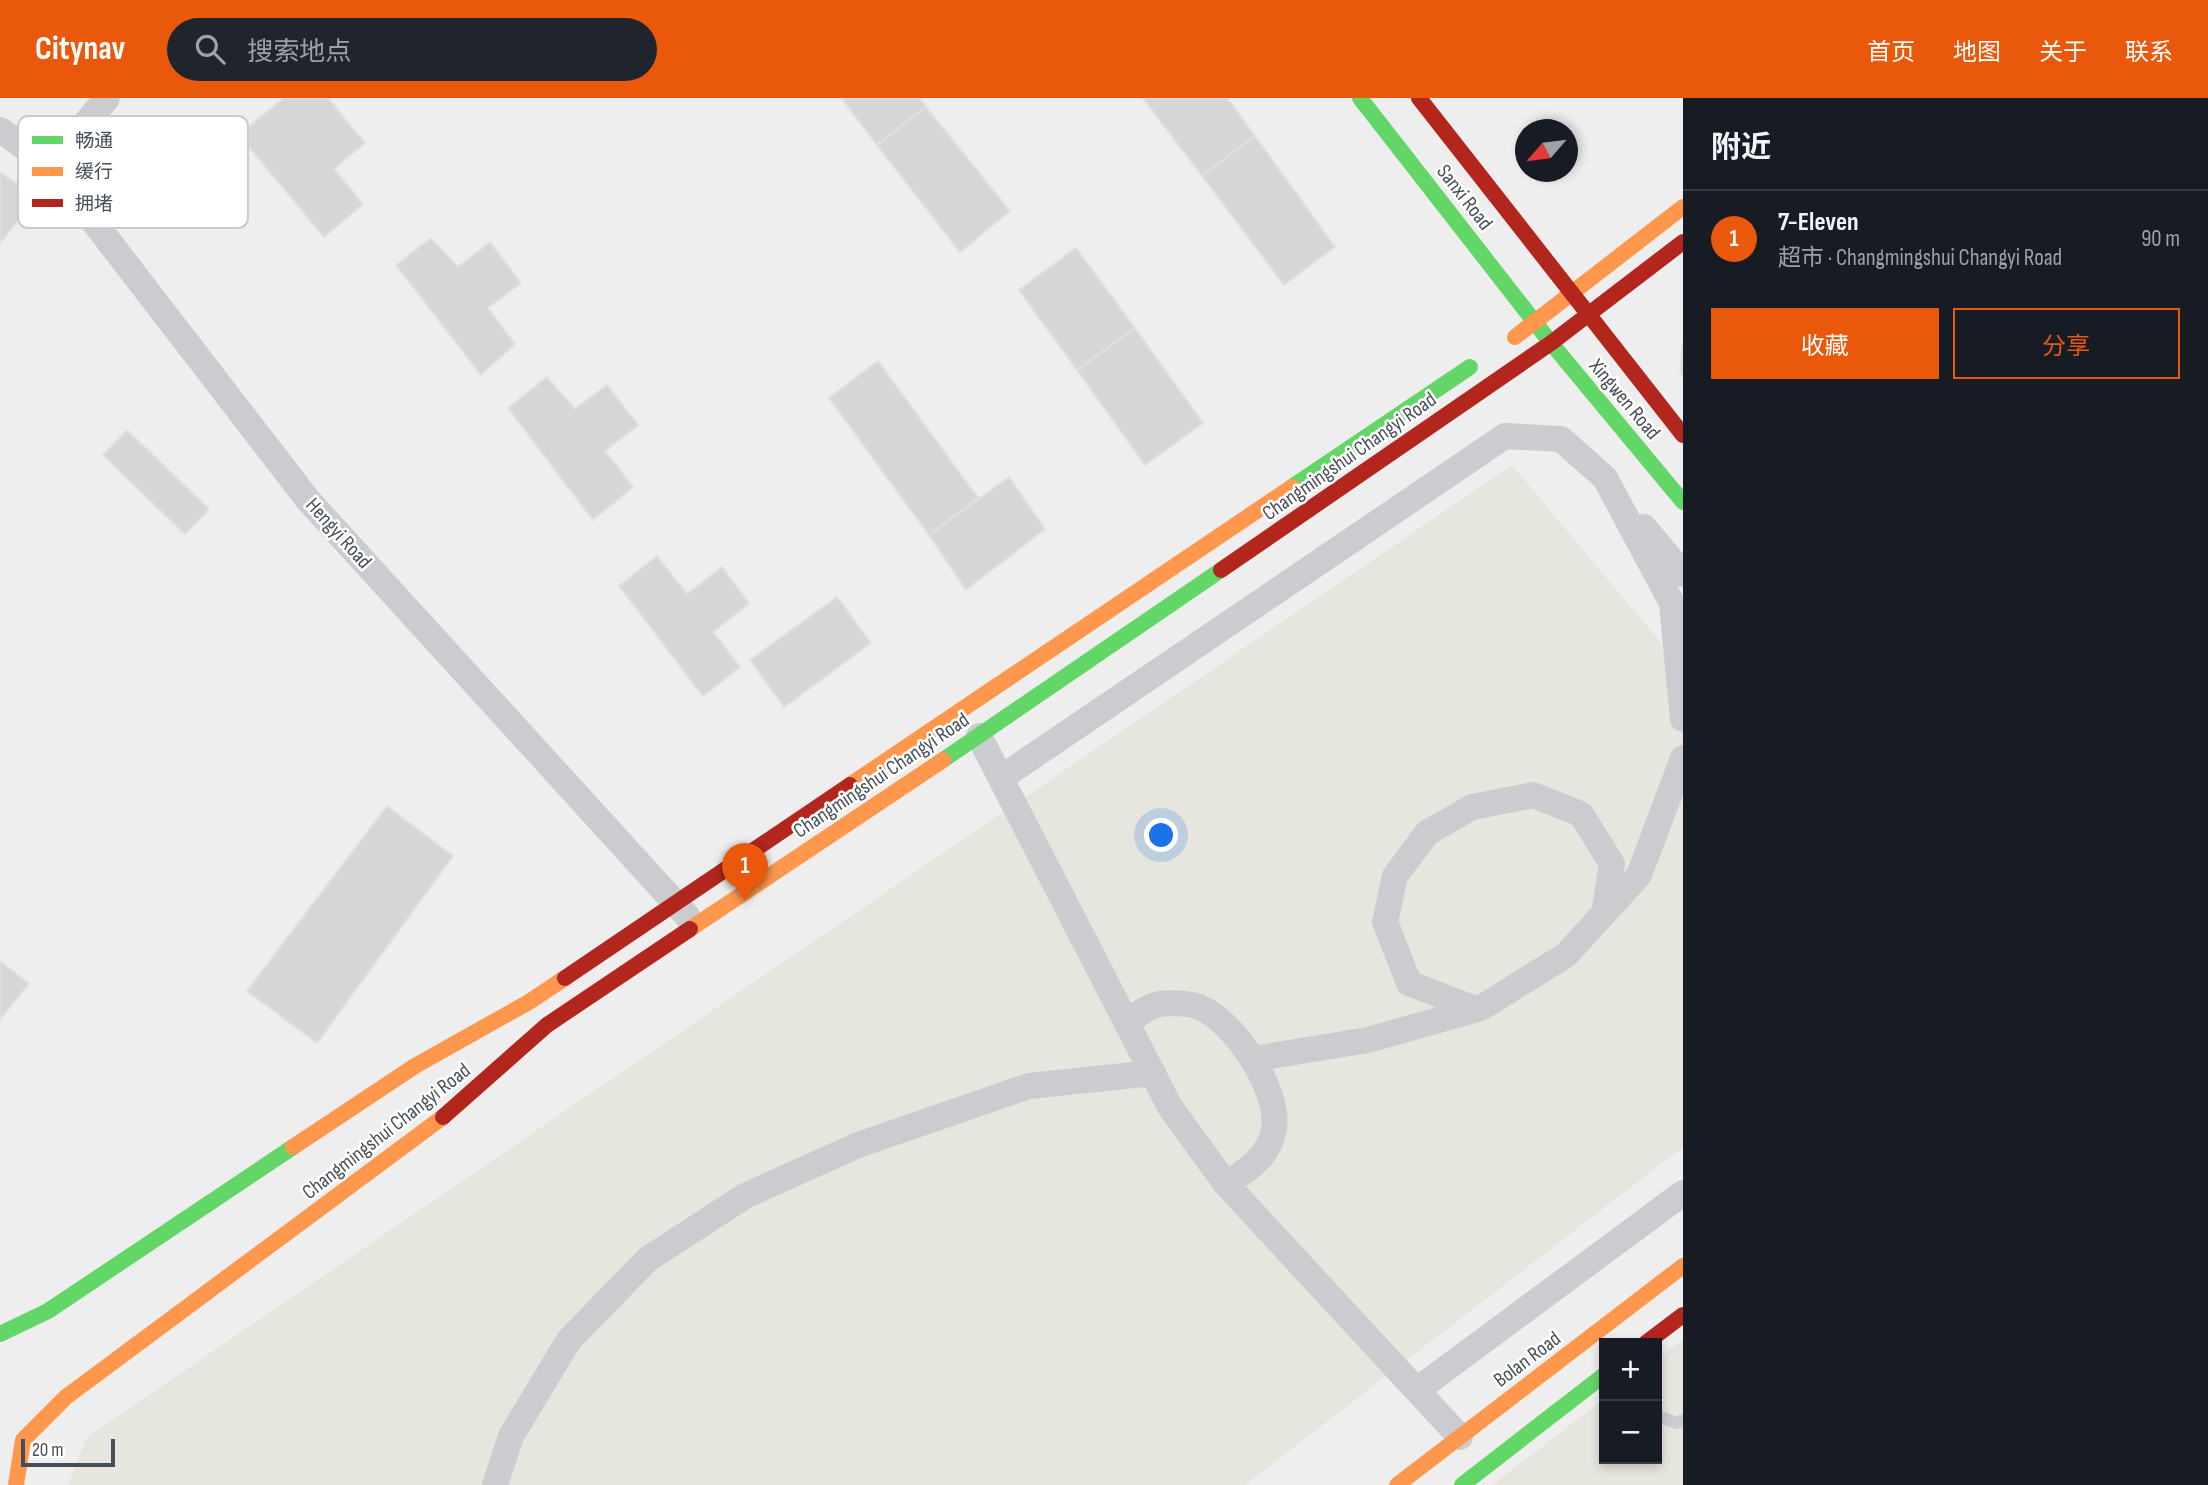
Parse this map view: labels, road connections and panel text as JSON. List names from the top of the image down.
{
  "streets": {
    "street": [
      "Sanxi Road",
      "Xingwen Road",
      "Changmingshui Changyi Road",
      "Hengyi Road",
      "Bolan Road"
    ]
  },
  "crossings": [
    ["Sanxi Road", "Xingwen Road"],
    ["Sanxi Road", "Changmingshui Changyi Road"],
    ["Xingwen Road", "Changmingshui Changyi Road"],
    ["Changmingshui Changyi Road", "Hengyi Road"]
  ],
  "legend": ["畅通", "缓行", "拥堵"],
  "scale_bar": "20 m",
  "north": "bottom left",
  "page": {
    "header": "Citynav",
    "search": "搜索地点",
    "nav": [
      "首页",
      "地图",
      "关于",
      "联系"
    ],
    "heading": "附近",
    "list": [
      {
        "mark": "1",
        "name": "7-Eleven",
        "note": "超市 · Changmingshui Changyi Road",
        "value": "90 m"
      }
    ],
    "buttons": ["收藏", "分享"],
    "pins": "1",
    "map_buttons": ["+", "−"],
    "scale": "20 m"
  }
}
